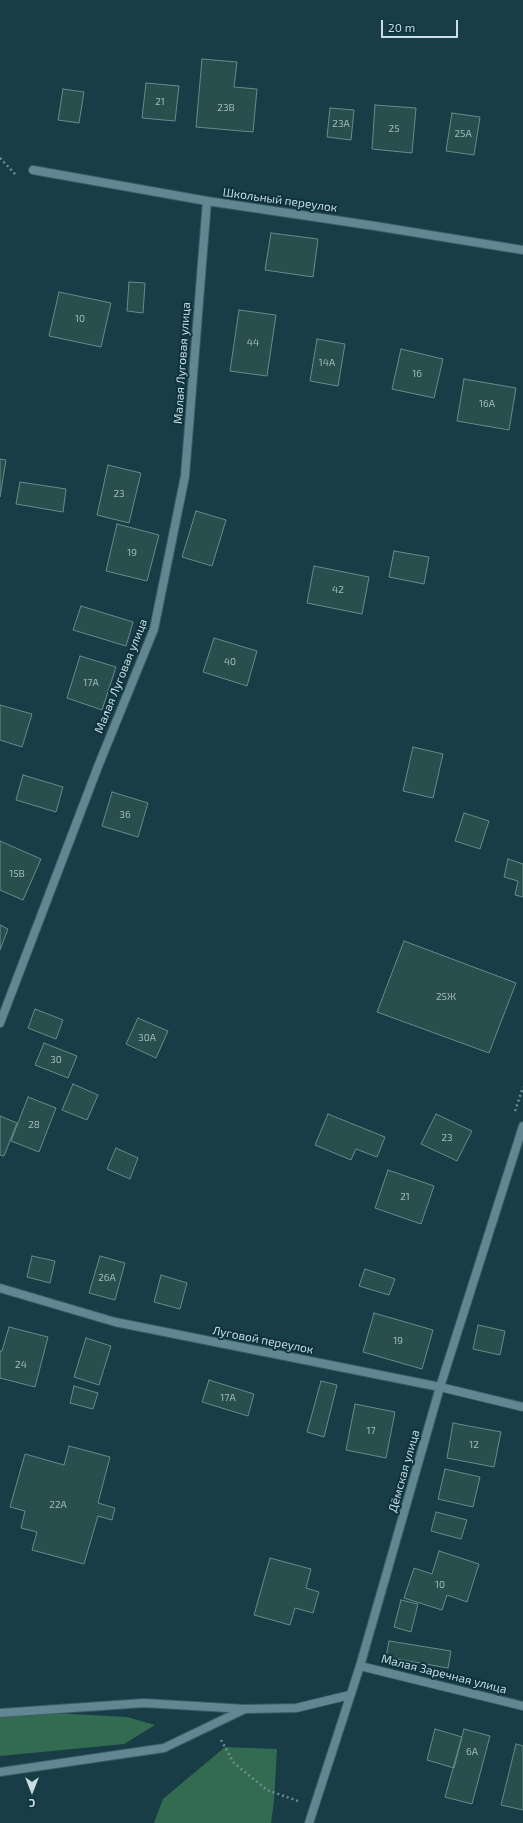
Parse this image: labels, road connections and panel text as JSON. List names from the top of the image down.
{
  "streets": {
    "street": [
      "Школьный переулок",
      "Малая Луговая улица",
      "Луговой переулок",
      "Дёмская улица",
      "Малая Заречная улица"
    ]
  },
  "crossings": [
    ["Школьный переулок", "Малая Луговая улица"],
    ["Луговой переулок", "Дёмская улица"],
    ["Дёмская улица", "Малая Заречная улица"]
  ],
  "house_numbers": [
    "21",
    "23В",
    "23А",
    "25",
    "25А",
    "10",
    "44",
    "14А",
    "16",
    "16А",
    "23",
    "19",
    "42",
    "40",
    "17А",
    "36",
    "15В",
    "25Ж",
    "30А",
    "30",
    "28",
    "23",
    "21",
    "26А",
    "19",
    "24",
    "17А",
    "17",
    "12",
    "22А",
    "10",
    "6А"
  ],
  "scale_bar": "20 m",
  "north": "bottom"
}
